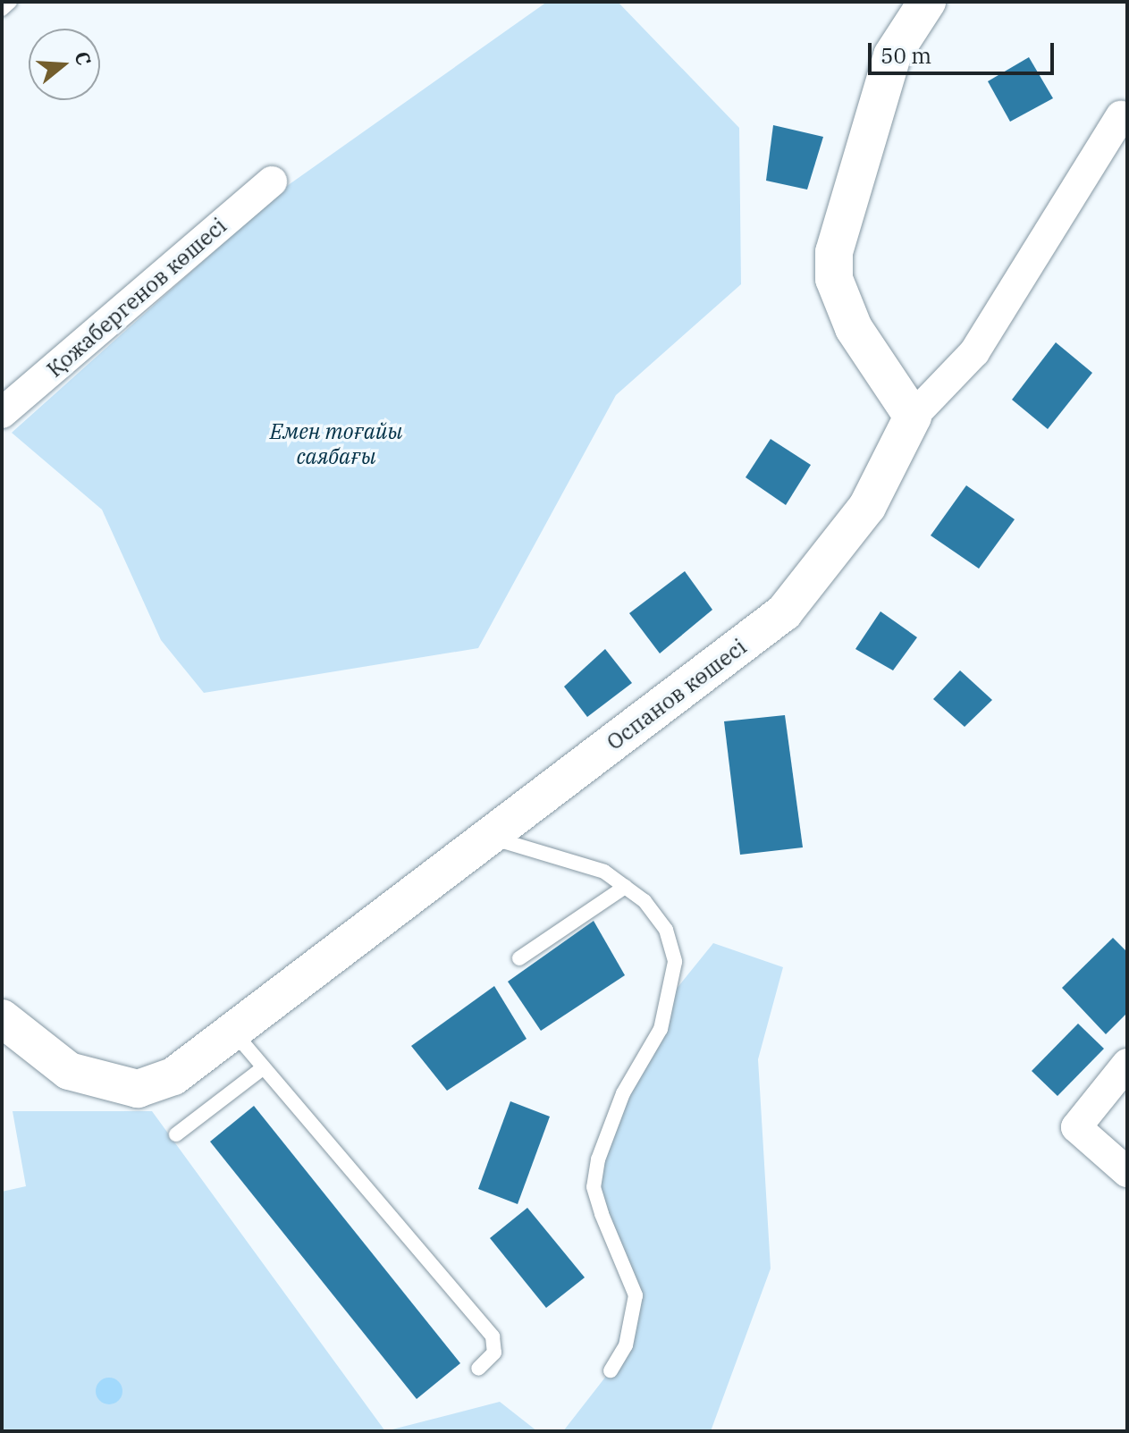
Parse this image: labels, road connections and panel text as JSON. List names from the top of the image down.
{
  "streets": {
    "street": ["Қожабергенов көшесі", "Оспанов көшесі"]
  },
  "parks": ["Емен тоғайы саябағы"],
  "scale_bar": "50 m",
  "north": "right"
}
